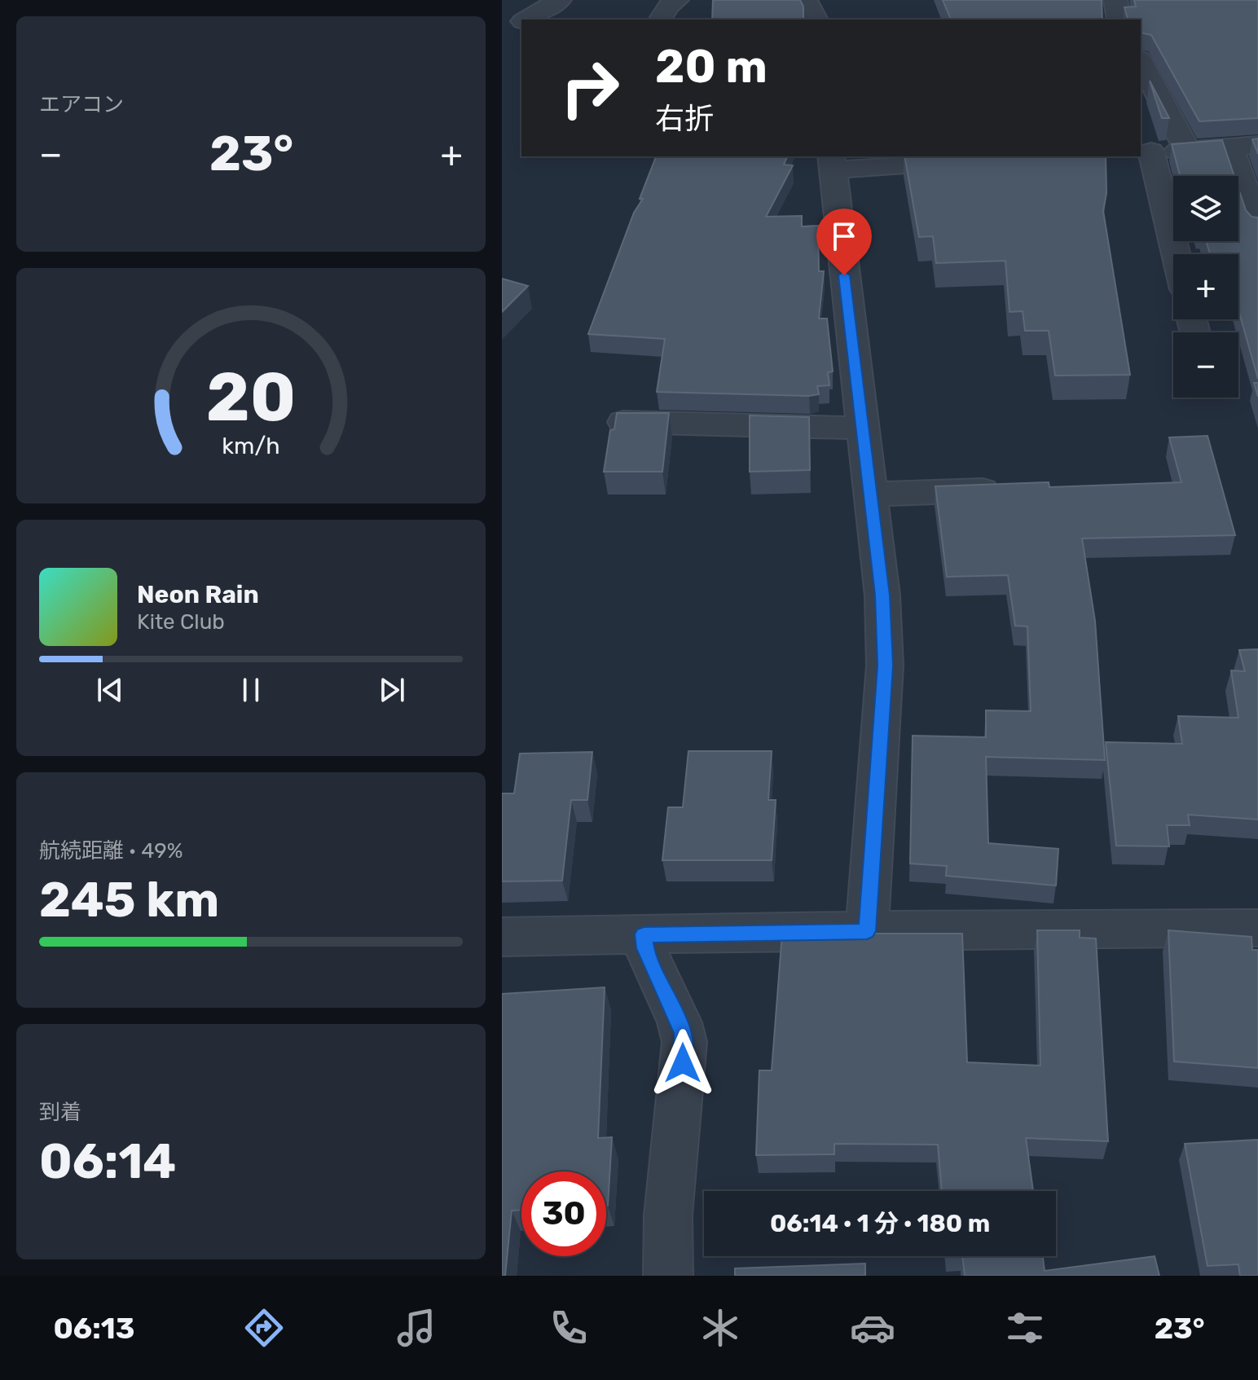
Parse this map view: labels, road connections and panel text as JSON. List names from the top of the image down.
{
  "page": {
    "tile": [
      "エアコン",
      ["航続距離 · 49%", "245 km"],
      ["到着", "06:14"]
    ],
    "turn": ["20 m", "右折"],
    "heat": ["−", "23°", "+"],
    "map_buttons": ["+", "−"],
    "song": ["Neon Rain", "Kite Club"],
    "limit": "30",
    "trip": "06:14 · 1 分 · 180 m",
    "tabs": ["06:13", "23°"],
    "gauge": ["20", "km/h"]
  }
}
